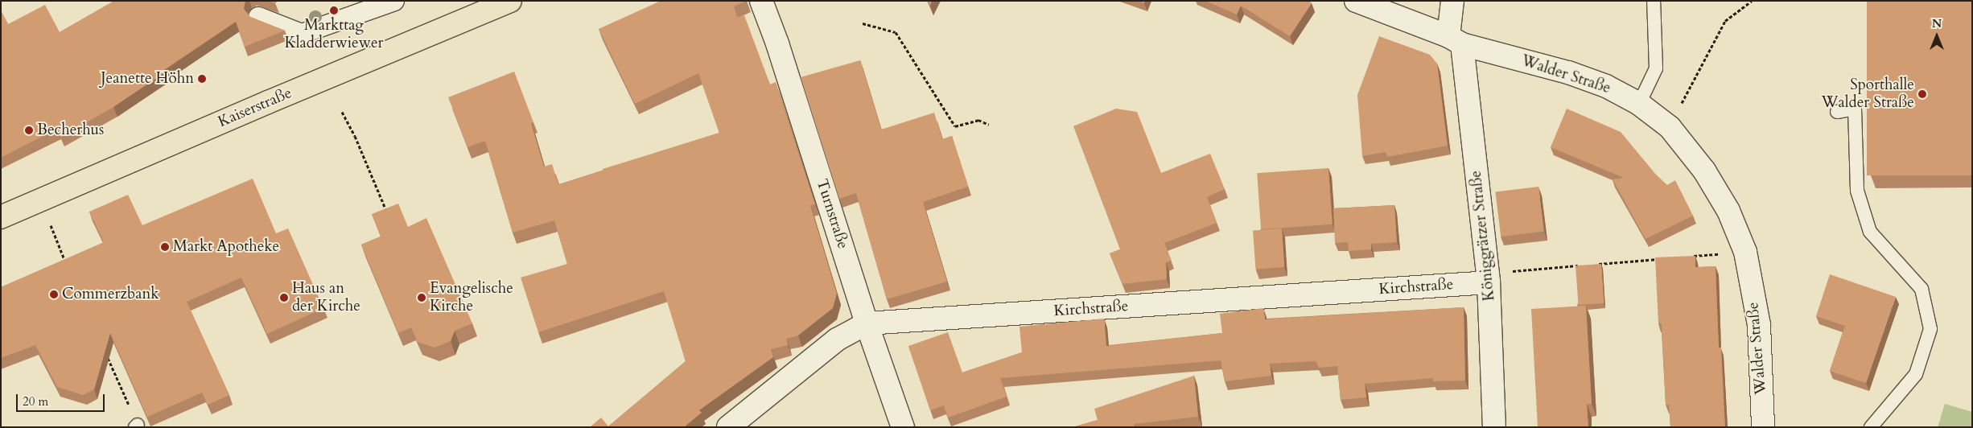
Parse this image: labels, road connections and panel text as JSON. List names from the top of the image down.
{
  "streets": {
    "main road": ["Kaiserstraße"],
    "street": [
      "Walder Straße",
      "Turnstraße",
      "Königgrätzer Straße",
      "Kirchstraße"
    ]
  },
  "crossings": [
    ["Walder Straße", "Königgrätzer Straße"],
    ["Turnstraße", "Kirchstraße"],
    ["Königgrätzer Straße", "Kirchstraße"]
  ],
  "places": [
    "Markttag Kladderwiewer",
    "Jeanette Höhn",
    "Sporthalle Walder Straße",
    "Becherhus",
    "Markt Apotheke",
    "Commerzbank",
    "Haus an der Kirche",
    "Evangelische Kirche"
  ],
  "scale_bar": "20 m",
  "north": "top"
}
